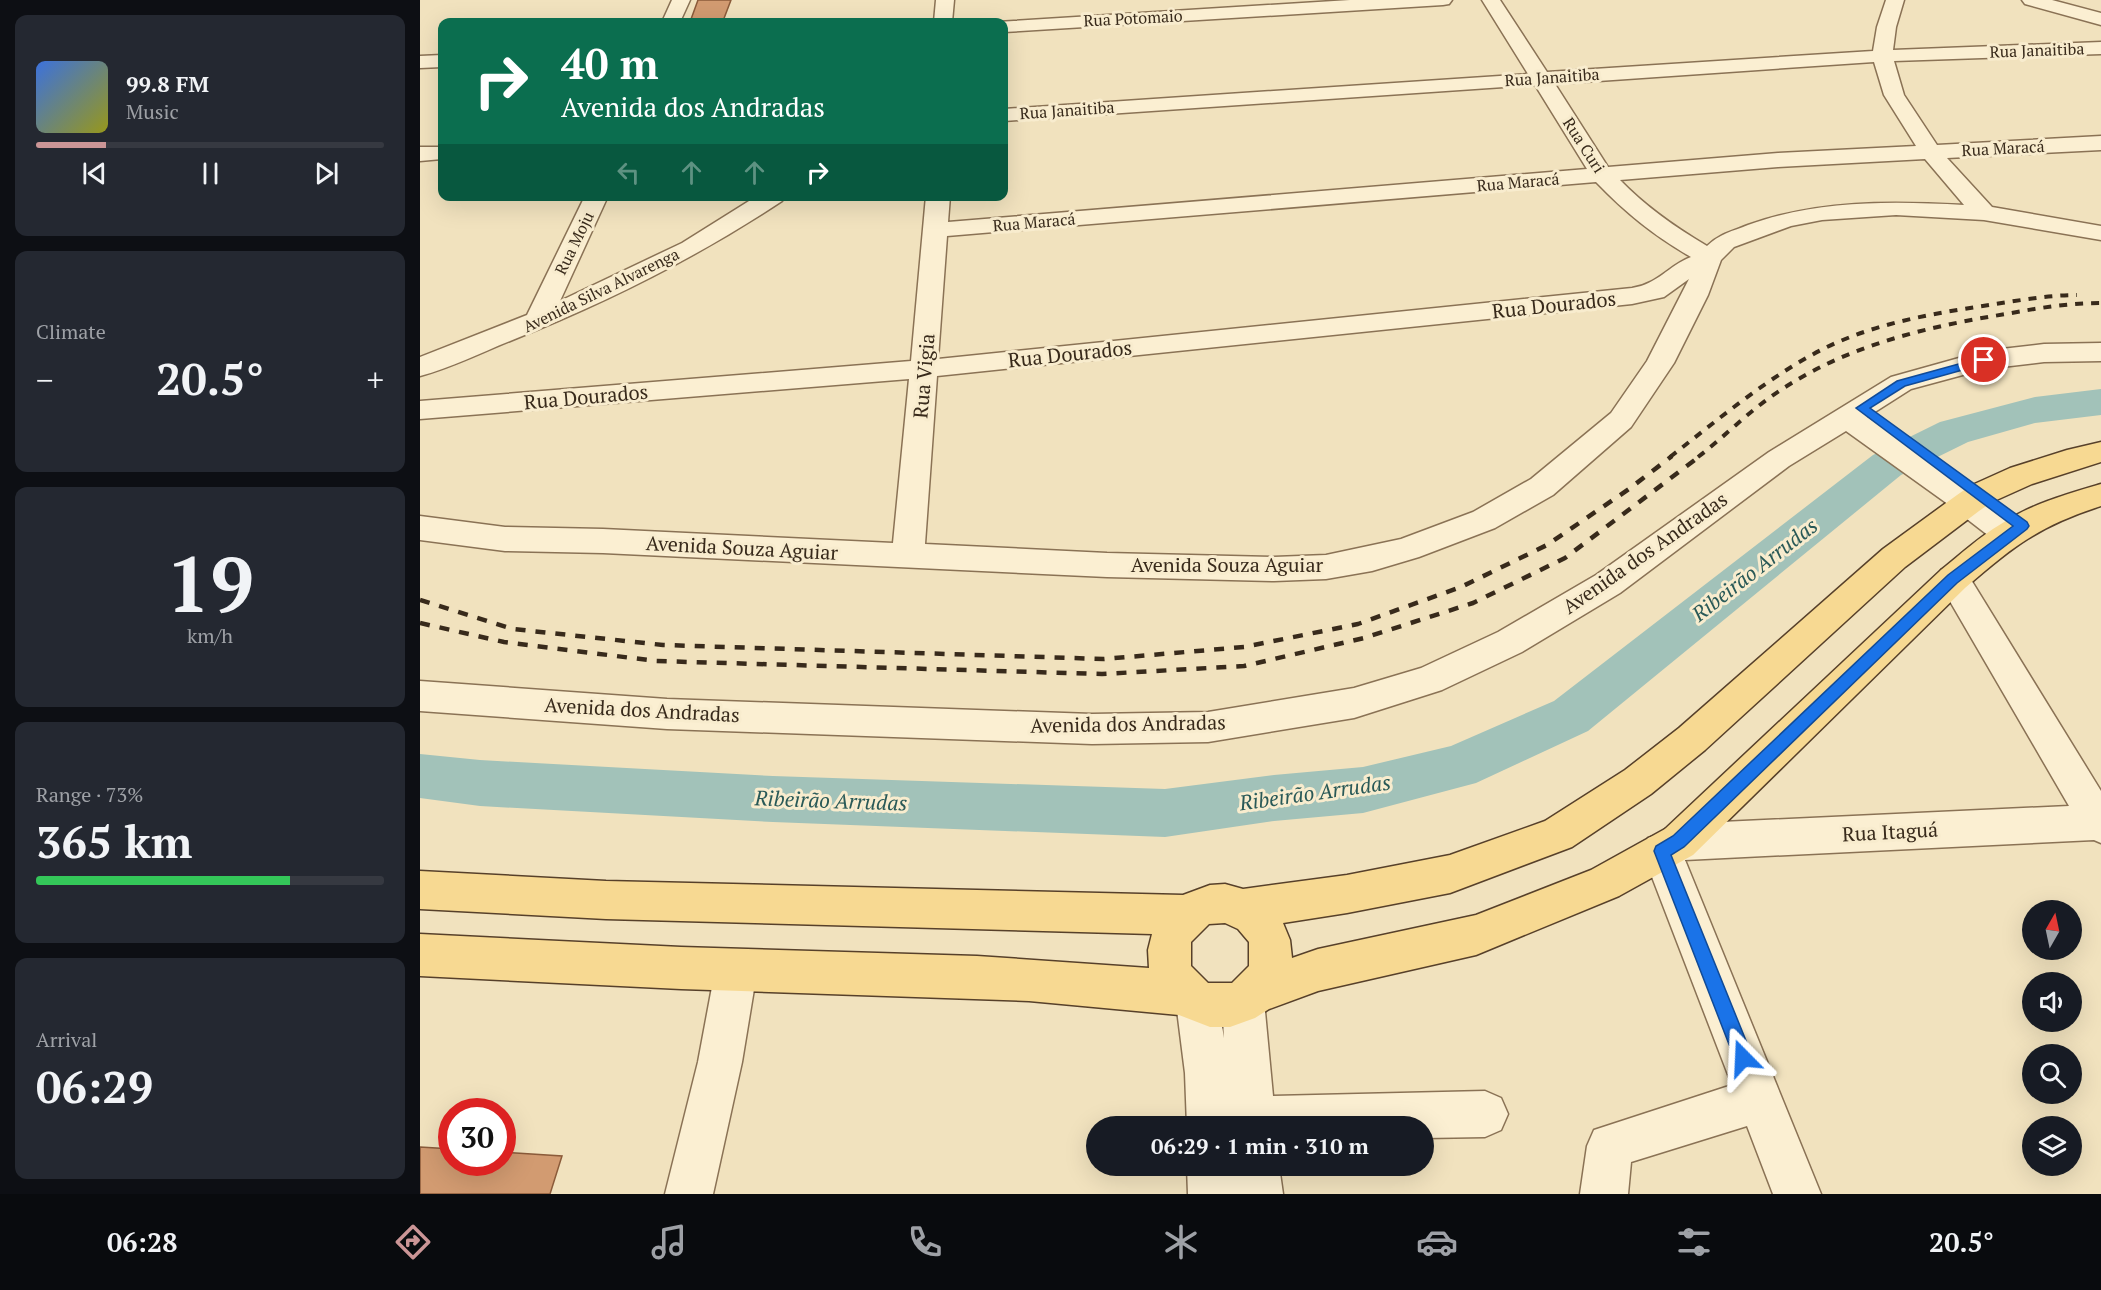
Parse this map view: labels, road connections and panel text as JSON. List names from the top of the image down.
{
  "streets": {
    "street": [
      "Rua Potomaio",
      "Rua Janaitiba",
      "Rua Curi",
      "Rua Maracá",
      "Rua Moju",
      "Avenida Silva Alvarenga",
      "Rua Dourados",
      "Rua Vigia",
      "Avenida Souza Aguiar",
      "Avenida dos Andradas",
      "Rua Itaguá"
    ]
  },
  "crossings": [
    ["Rua Janaitiba", "Rua Curi"],
    ["Rua Curi", "Rua Maracá"],
    ["Rua Curi", "Rua Dourados"],
    ["Rua Curi", "Avenida Souza Aguiar"],
    ["Rua Maracá", "Rua Vigia"],
    ["Rua Moju", "Avenida Silva Alvarenga"],
    ["Rua Dourados", "Rua Vigia"],
    ["Rua Dourados", "Avenida Souza Aguiar"],
    ["Rua Vigia", "Avenida Souza Aguiar"]
  ],
  "water": ["Ribeirão Arrudas"],
  "north": "top",
  "page": {
    "turn": ["40 m", "Avenida dos Andradas"],
    "song": ["99.8 FM", "Music"],
    "tile": [
      "Climate",
      ["19", "km/h"],
      ["Range · 73%", "365 km"],
      ["Arrival", "06:29"]
    ],
    "heat": ["−", "20.5°", "+"],
    "limit": "30",
    "trip": "06:29 · 1 min · 310 m",
    "tabs": ["06:28", "20.5°"]
  }
}
